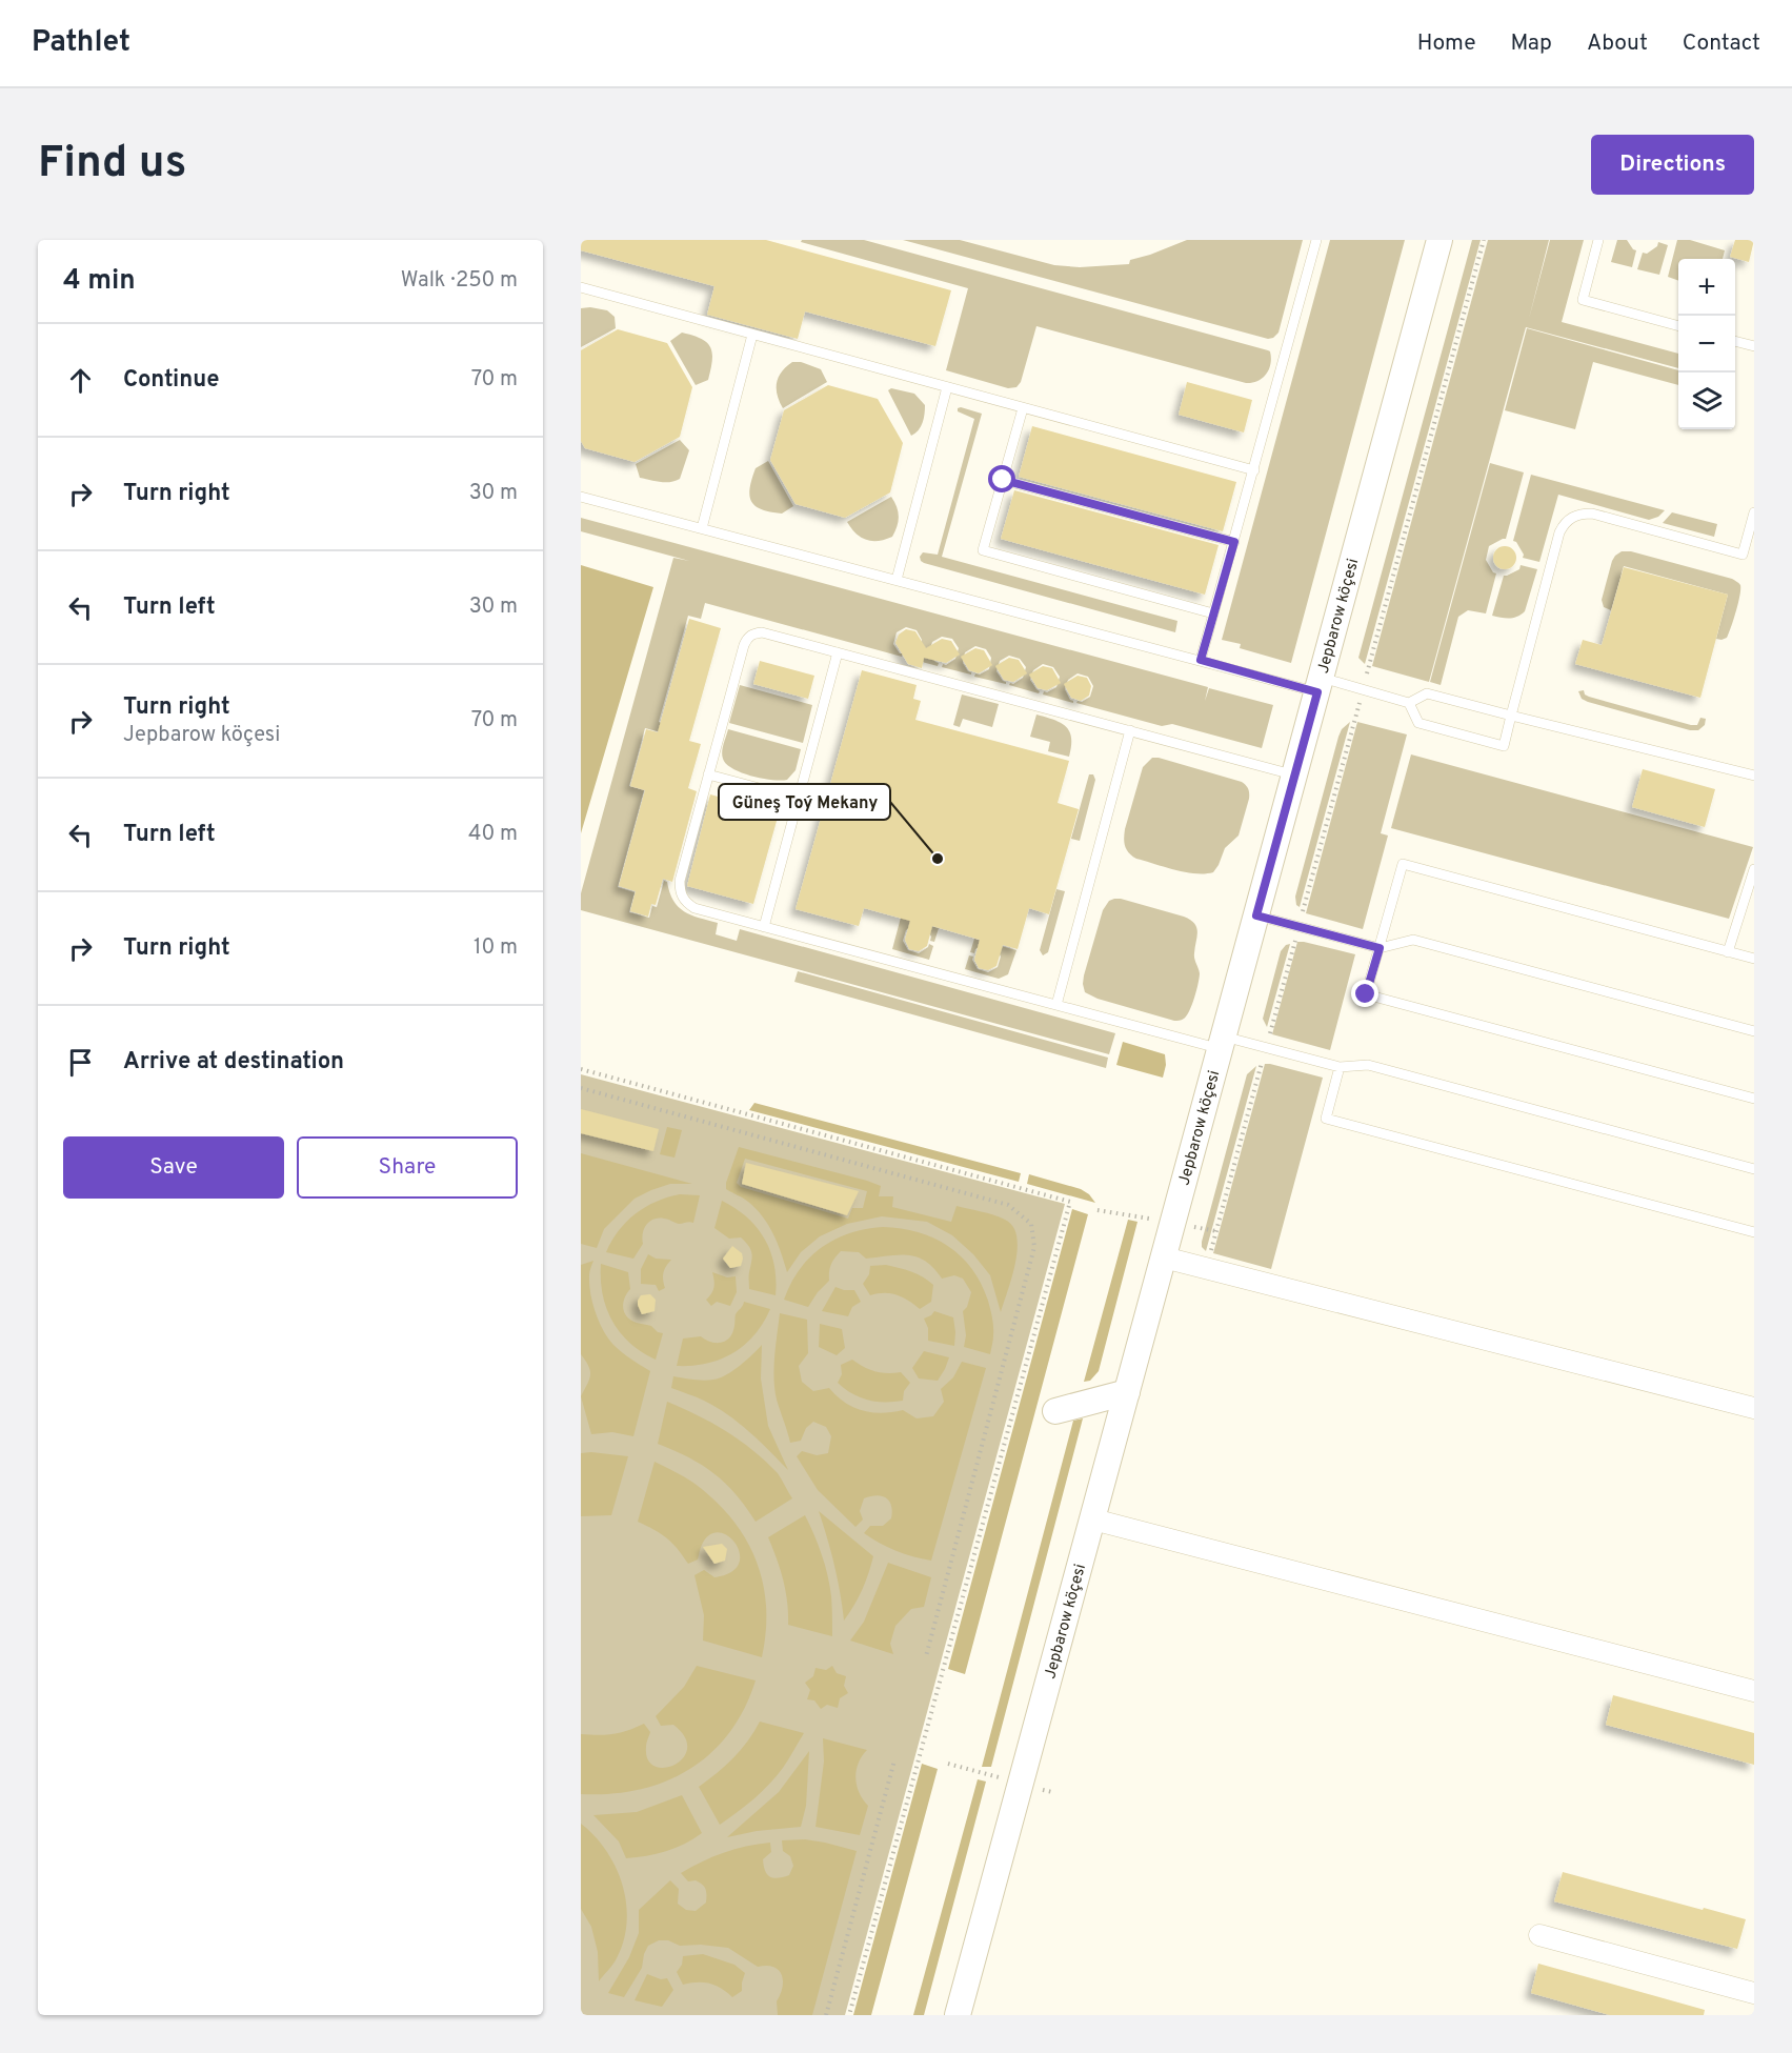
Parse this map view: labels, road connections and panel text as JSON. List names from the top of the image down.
{
  "streets": {
    "street": ["Jepbarow köçesi"]
  },
  "places": ["Güneş Toý Mekany"],
  "page": {
    "header": "Pathlet",
    "nav": [
      "Home",
      "Map",
      "About",
      "Contact"
    ],
    "buttons": [
      "Directions",
      ["Save", "Share"]
    ],
    "title": "Find us",
    "heading": ["4 min", "Walk · 250 m"],
    "map_buttons": ["+", "−"],
    "list": [
      ["Continue", "70 m"],
      ["Turn right", "30 m"],
      ["Turn left", "30 m"],
      ["Turn right", "Jepbarow köçesi", "70 m"],
      ["Turn left", "40 m"],
      ["Turn right", "10 m"],
      "Arrive at destination"
    ]
  }
}
